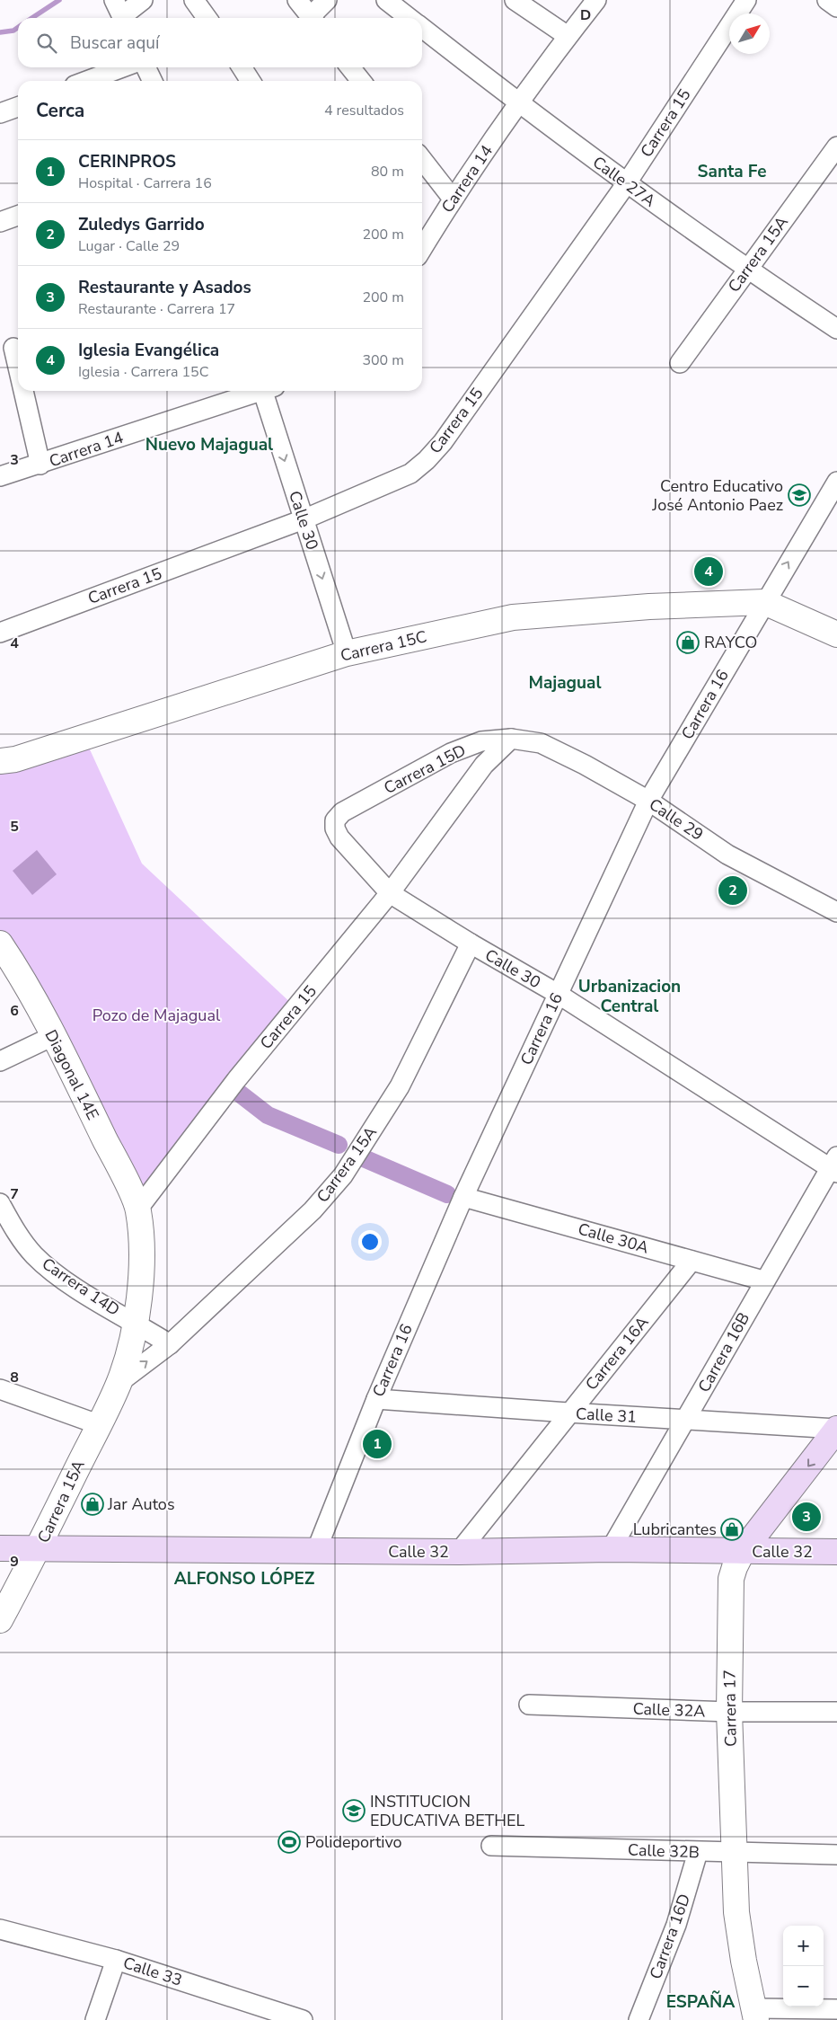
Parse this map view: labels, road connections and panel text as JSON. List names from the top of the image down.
{
  "streets": {
    "main road": ["Calle 32", "Carrera 17"],
    "street": [
      "Carrera 15",
      "Carrera 14",
      "Calle 27A",
      "Carrera 15A",
      "Calle 30",
      "Carrera 15C",
      "Carrera 16",
      "Carrera 15D",
      "Calle 29",
      "Diagonal 14E",
      "Calle 30A",
      "Carrera 14D",
      "Carrera 16B",
      "Carrera 16A",
      "Calle 31",
      "Calle 32A",
      "Calle 32B",
      "Carrera 16D",
      "Calle 33"
    ]
  },
  "crossings": [
    ["Carrera 15", "Calle 27A"],
    ["Carrera 15", "Calle 30"],
    ["Carrera 15", "Carrera 15D"],
    ["Carrera 15", "Calle 29"],
    ["Carrera 15", "Diagonal 14E"],
    ["Carrera 14", "Calle 27A"],
    ["Calle 27A", "Carrera 15A"],
    ["Carrera 15A", "Calle 30"],
    ["Carrera 15A", "Carrera 14D"],
    ["Carrera 15A", "Calle 32"],
    ["Calle 30", "Carrera 15C"],
    ["Calle 30", "Carrera 16"],
    ["Calle 30", "Carrera 15D"],
    ["Calle 30", "Carrera 16B"],
    ["Carrera 15C", "Carrera 16"],
    ["Carrera 16", "Calle 29"],
    ["Carrera 16", "Calle 30A"],
    ["Carrera 16", "Calle 31"],
    ["Carrera 16", "Calle 32"],
    ["Carrera 15D", "Calle 29"],
    ["Calle 30A", "Carrera 16B"],
    ["Calle 30A", "Carrera 16A"],
    ["Carrera 16B", "Calle 31"],
    ["Carrera 16B", "Calle 32"],
    ["Carrera 16A", "Calle 31"],
    ["Carrera 16A", "Calle 32"],
    ["Calle 31", "Carrera 17"],
    ["Calle 32", "Carrera 17"],
    ["Carrera 17", "Calle 32A"],
    ["Carrera 17", "Calle 32B"],
    ["Calle 32B", "Carrera 16D"]
  ],
  "districts": [
    "Santa Fe",
    "Nuevo Majagual",
    "Majagual",
    "Urbanizacion Central",
    "ALFONSO LÓPEZ",
    "ESPAÑA"
  ],
  "parks": ["Pozo de Majagual"],
  "places": {
    "school or university": ["Centro Educativo José Antonio Paez", "INSTITUCION EDUCATIVA BETHEL"],
    "shop": ["RAYCO", "Jar Autos", "Lubricantes"],
    "sports": ["Polideportivo"]
  },
  "north": "top right",
  "page": {
    "search": "Buscar aquí",
    "heading": ["Cerca", "4 resultados"],
    "list": [
      {
        "mark": "1",
        "name": "CERINPROS",
        "note": "Hospital · Carrera 16",
        "value": "80 m"
      },
      {
        "mark": "2",
        "name": "Zuledys Garrido",
        "note": "Lugar · Calle 29",
        "value": "200 m"
      },
      {
        "mark": "3",
        "name": "Restaurante y Asados",
        "note": "Restaurante · Carrera 17",
        "value": "200 m"
      },
      {
        "mark": "4",
        "name": "Iglesia Evangélica",
        "note": "Iglesia · Carrera 15C",
        "value": "300 m"
      }
    ],
    "pins": [
      "4",
      "2",
      "1",
      "3"
    ],
    "map_buttons": ["+", "−"]
  },
  "grid": {
    "columns": ["D"],
    "rows": [
      "3",
      "4",
      "5",
      "6",
      "7",
      "8",
      "9"
    ]
  }
}
